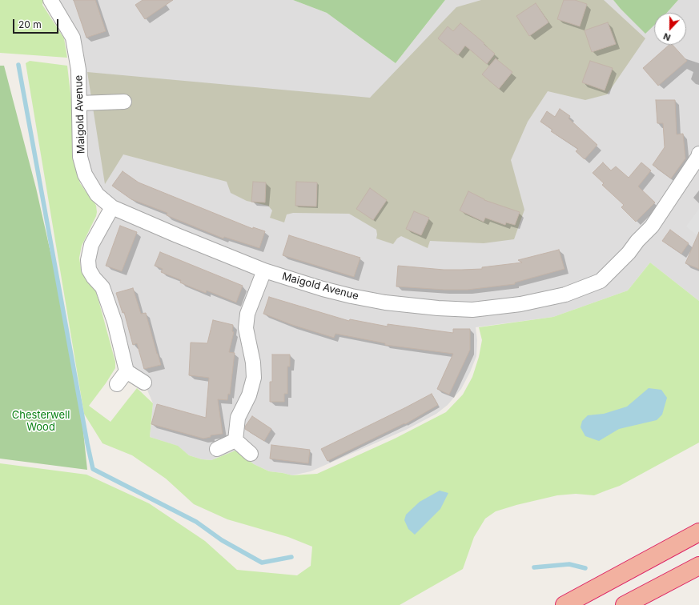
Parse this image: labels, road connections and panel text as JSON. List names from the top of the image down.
{
  "streets": {
    "street": ["Maigold Avenue"]
  },
  "parks": ["Chesterwell Wood"],
  "scale_bar": "20 m",
  "north": "bottom"
}
